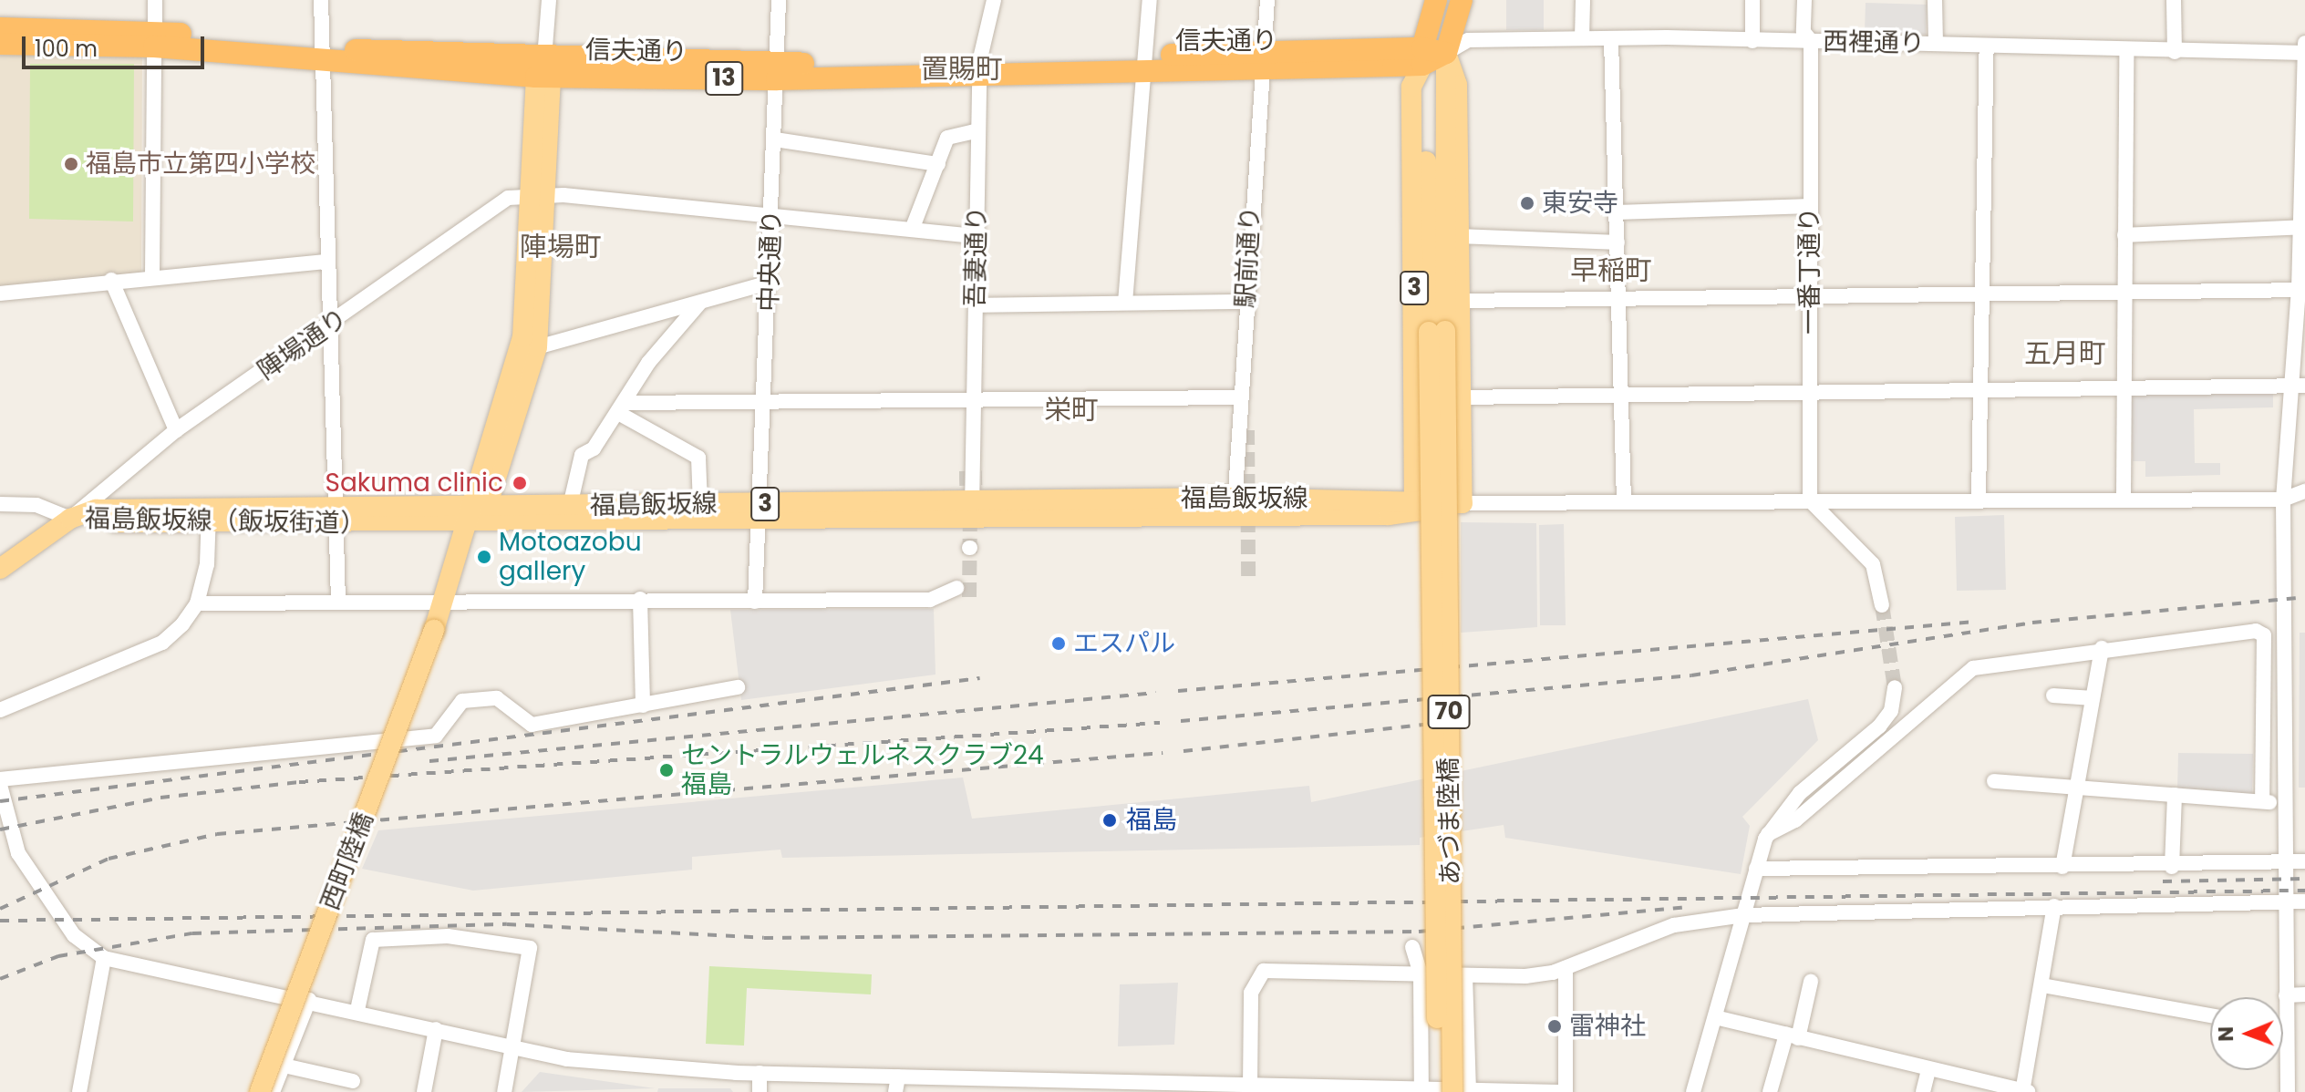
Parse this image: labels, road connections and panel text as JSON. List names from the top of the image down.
{
  "streets": {
    "highway": ["信夫通り", "13"],
    "main road": [
      "3",
      "福島飯坂線",
      "福島飯坂線（飯坂街道）",
      "70",
      "あづま陸橋",
      "西町陸橋"
    ],
    "street": [
      "西裡通り",
      "吾妻通り",
      "駅前通り",
      "中央通り",
      "一番丁通り",
      "陣場通り"
    ]
  },
  "crossings": [
    ["信夫通り", "西裡通り"],
    ["信夫通り", "吾妻通り"],
    ["信夫通り", "駅前通り"],
    ["信夫通り", "中央通り"],
    ["信夫通り", "3"],
    ["信夫通り", "70"],
    ["西裡通り", "一番丁通り"],
    ["西裡通り", "3"],
    ["西裡通り", "70"],
    ["吾妻通り", "福島飯坂線"],
    ["駅前通り", "福島飯坂線"],
    ["中央通り", "福島飯坂線"],
    ["3", "福島飯坂線"],
    ["3", "70"],
    ["陣場通り", "福島飯坂線（飯坂街道）"],
    ["福島飯坂線", "福島飯坂線（飯坂街道）"],
    ["福島飯坂線", "西町陸橋"],
    ["福島飯坂線（飯坂街道）", "西町陸橋"],
    ["70", "あづま陸橋"]
  ],
  "districts": [
    "置賜町",
    "陣場町",
    "早稲町",
    "五月町",
    "栄町"
  ],
  "places": [
    "福島市立第四小学校",
    "東安寺",
    "Sakuma clinic",
    "Motoazobu gallery",
    "エスパル",
    "セントラルウェルネスクラブ24 福島",
    "福島",
    "雷神社"
  ],
  "scale_bar": "100 m",
  "north": "left"
}
